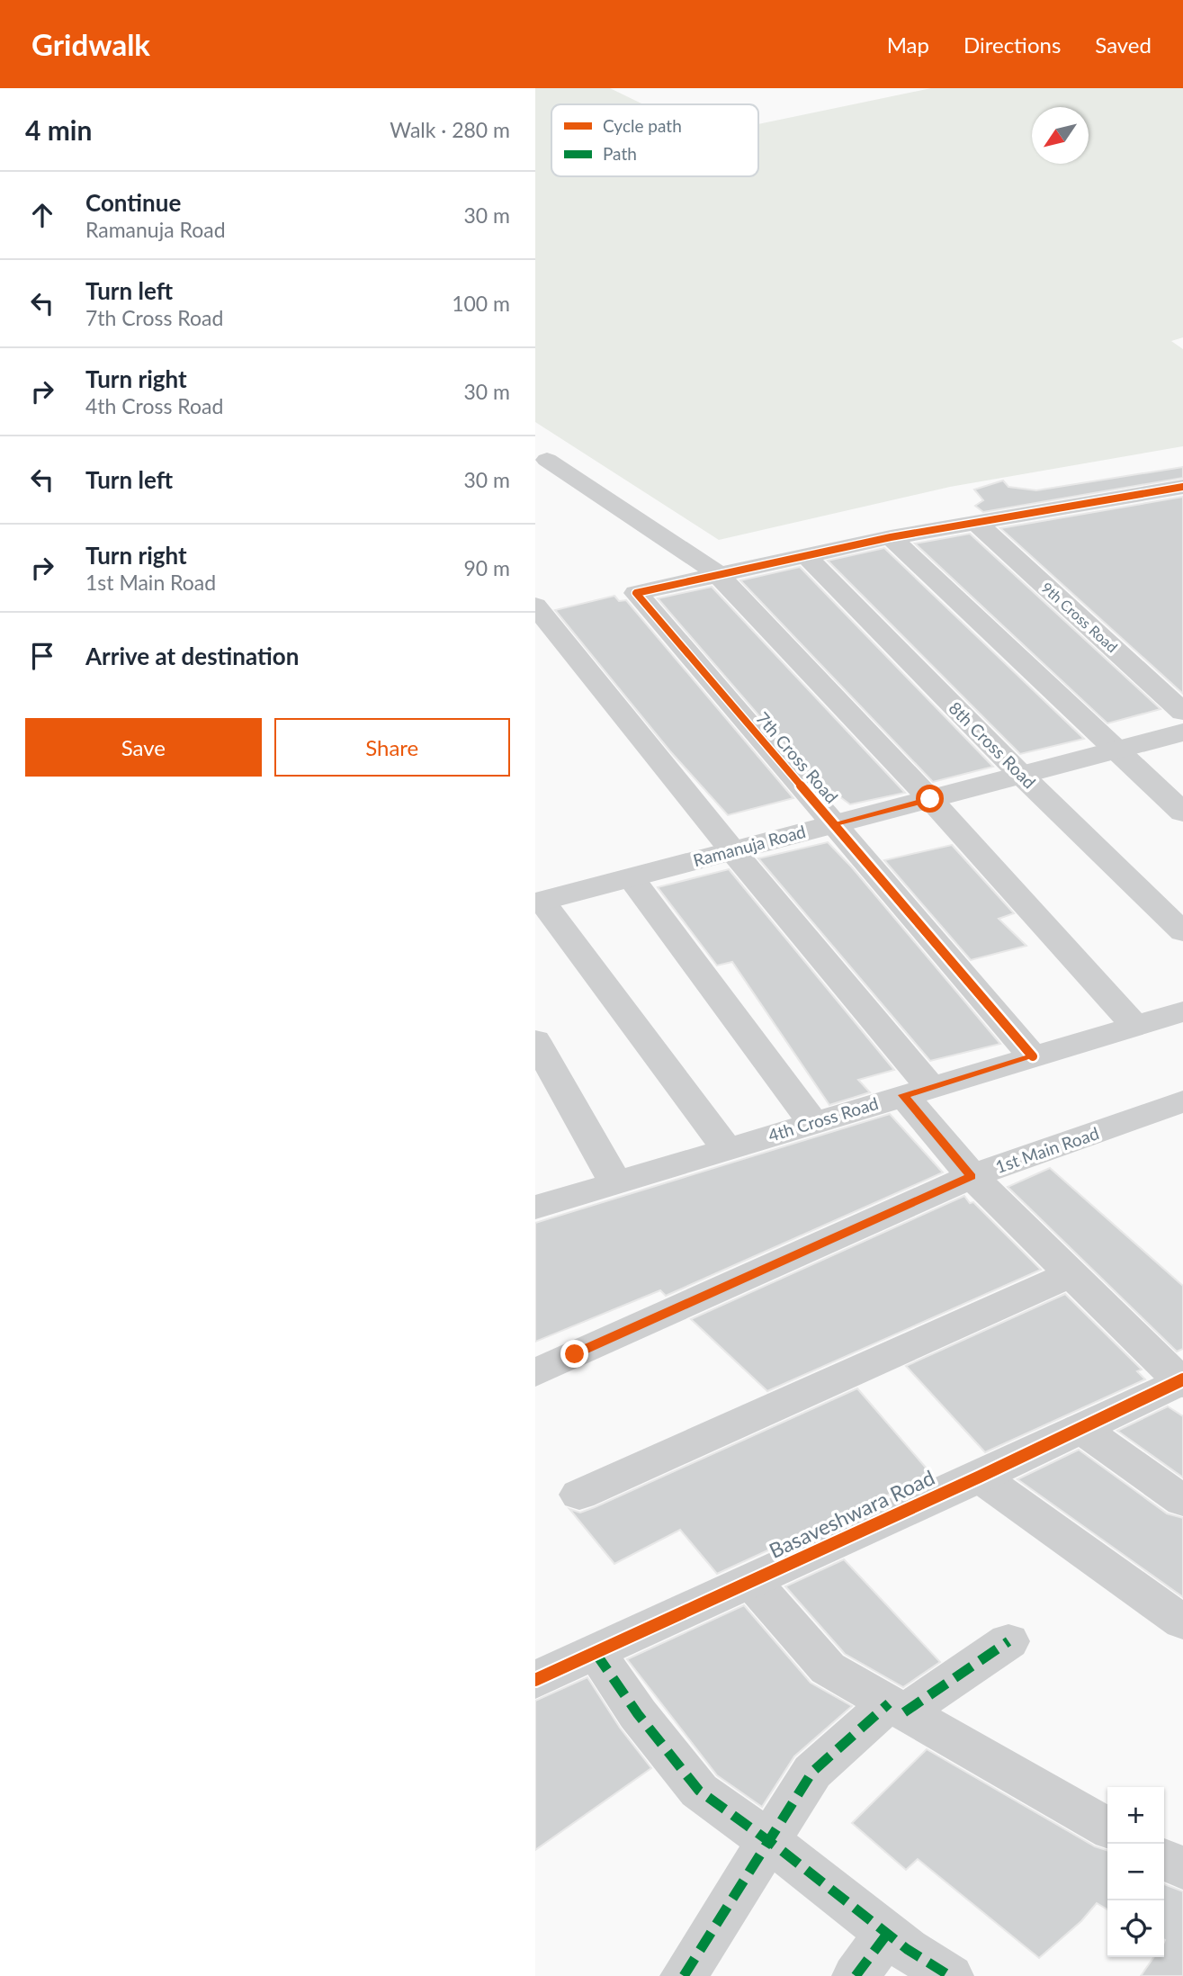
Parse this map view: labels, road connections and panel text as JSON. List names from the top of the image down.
{
  "streets": {
    "street": [
      "9th Cross Road",
      "8th Cross Road",
      "7th Cross Road",
      "Ramanuja Road",
      "4th Cross Road",
      "1st Main Road",
      "Basaveshwara Road"
    ]
  },
  "crossings": [
    ["8th Cross Road", "Ramanuja Road"],
    ["7th Cross Road", "Ramanuja Road"],
    ["7th Cross Road", "4th Cross Road"]
  ],
  "legend": ["Cycle path", "Path"],
  "north": "bottom left",
  "page": {
    "header": "Gridwalk",
    "nav": ["Map", "Directions", "Saved"],
    "heading": ["4 min", "Walk · 280 m"],
    "list": [
      ["Continue", "Ramanuja Road", "30 m"],
      ["Turn left", "7th Cross Road", "100 m"],
      ["Turn right", "4th Cross Road", "30 m"],
      ["Turn left", "30 m"],
      ["Turn right", "1st Main Road", "90 m"],
      "Arrive at destination"
    ],
    "buttons": ["Save", "Share"],
    "map_buttons": ["+", "−"]
  }
}
